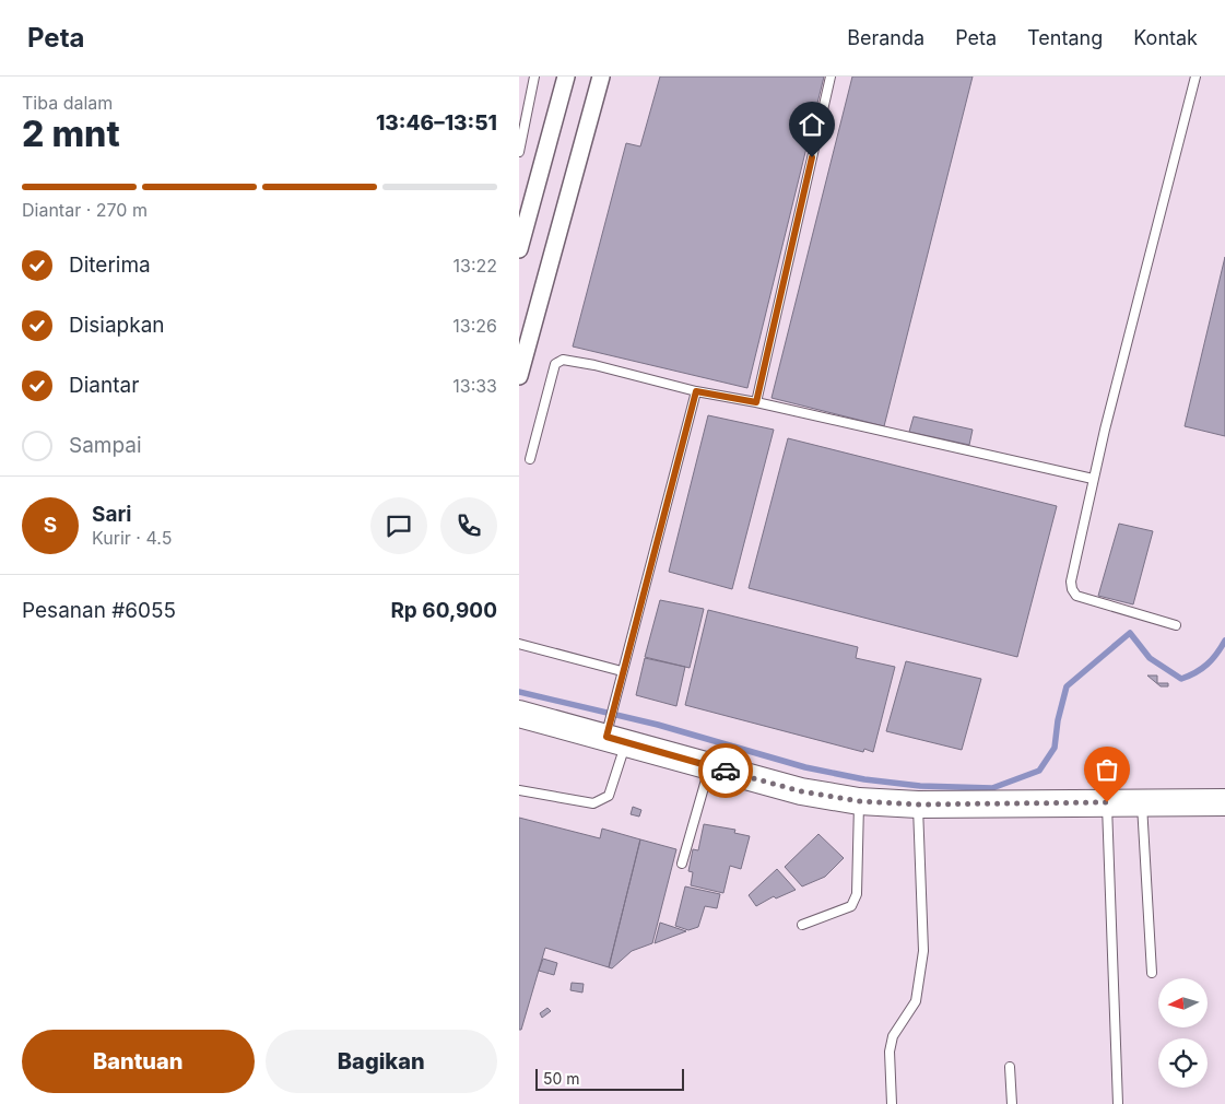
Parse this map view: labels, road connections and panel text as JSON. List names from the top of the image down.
{
  "scale_bar": "50 m",
  "north": "left",
  "page": {
    "header": "Peta",
    "nav": [
      "Beranda",
      "Peta",
      "Tentang",
      "Kontak"
    ],
    "heading": ["2 mnt", "Tiba dalam", "13:46–13:51"],
    "panel": [
      "Sari",
      "Kurir · 4.5",
      "Pesanan #6055",
      "Rp 60,900"
    ],
    "bar": "Diantar · 270 m",
    "list": [
      ["Diterima", "13:22"],
      ["Disiapkan", "13:26"],
      ["Diantar", "13:33"],
      "Sampai"
    ],
    "round": "S",
    "buttons": ["Bantuan", "Bagikan"],
    "scale": "50 m"
  }
}
